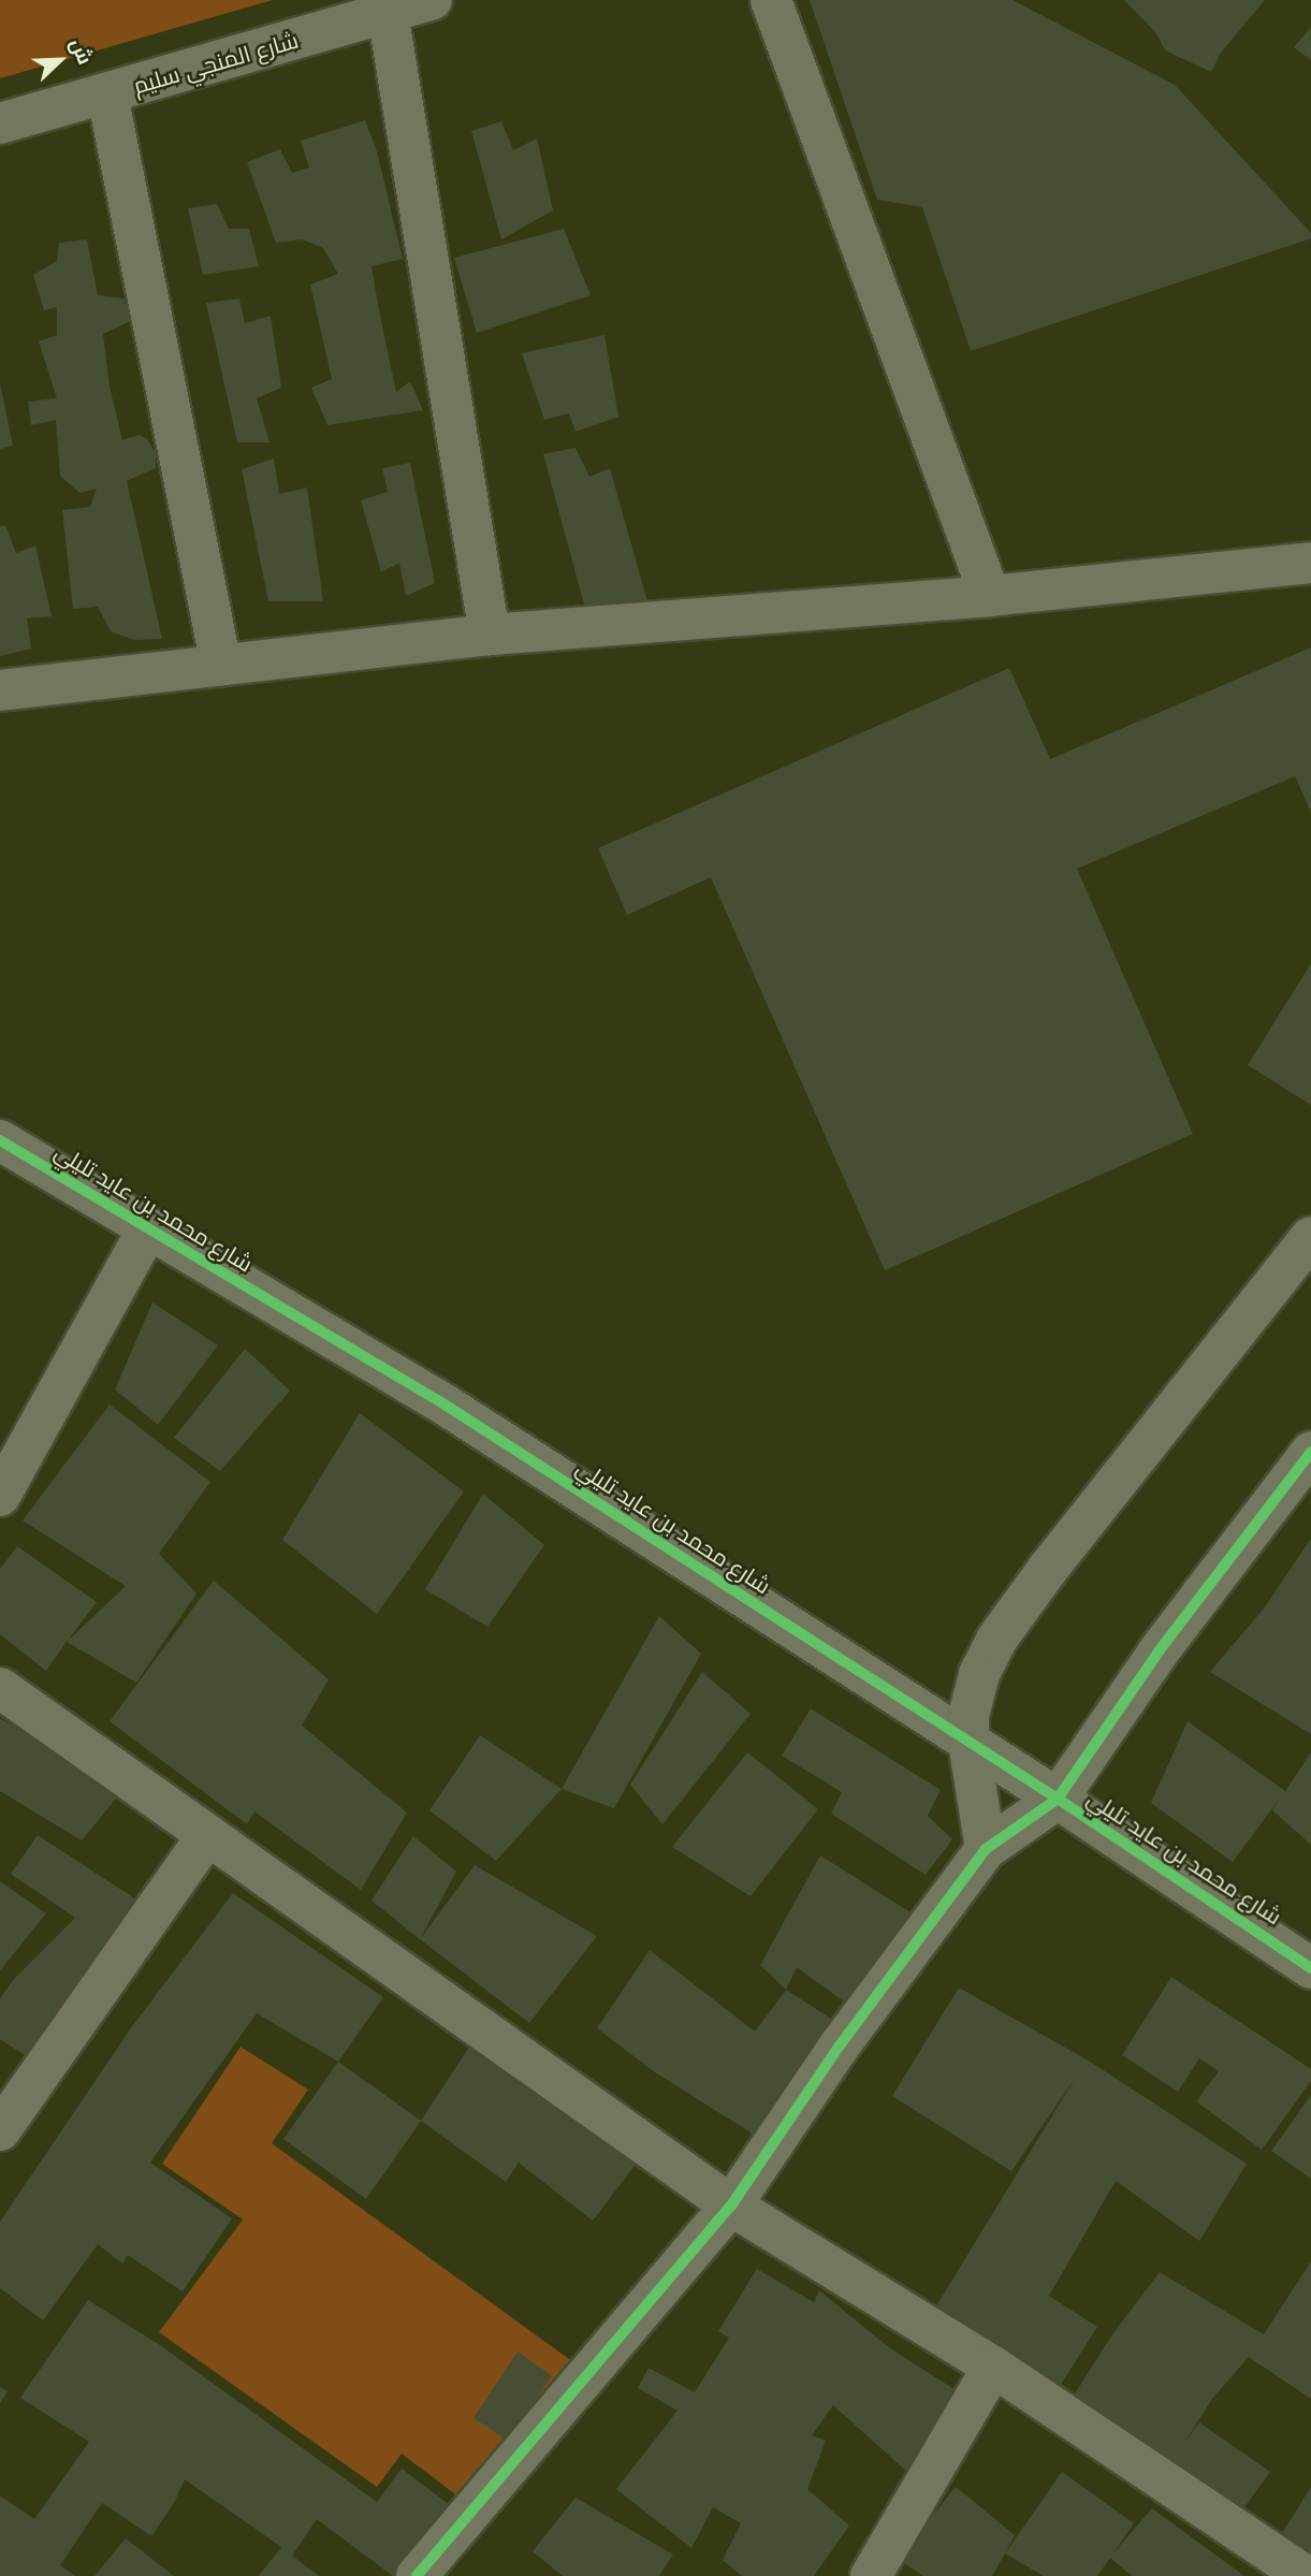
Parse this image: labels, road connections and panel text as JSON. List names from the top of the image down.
{
  "streets": {
    "street": ["شارع المنجي سليم", "شارع محمد بن عايد تليلي"]
  },
  "north": "top right"
}
